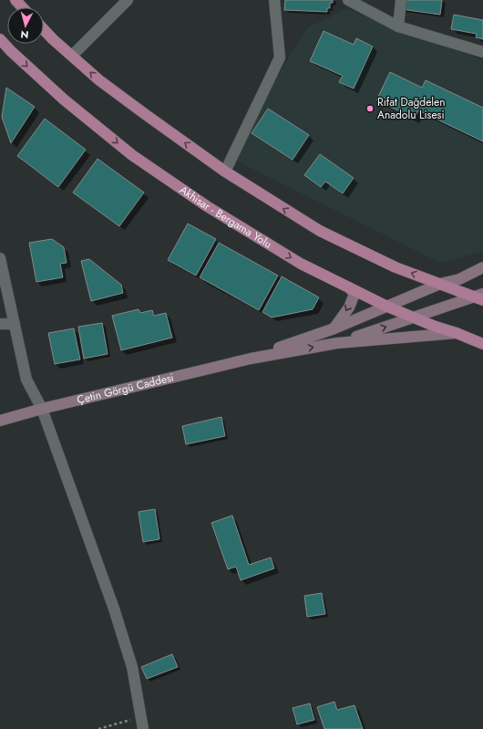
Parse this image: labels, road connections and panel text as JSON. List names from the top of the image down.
{
  "streets": {
    "main road": ["Akhisar - Bergama Yolu", "Çetin Görgü Caddesi"]
  },
  "places": ["Rıfat Dağdelen Anadolu Lisesi"],
  "north": "bottom"
}
